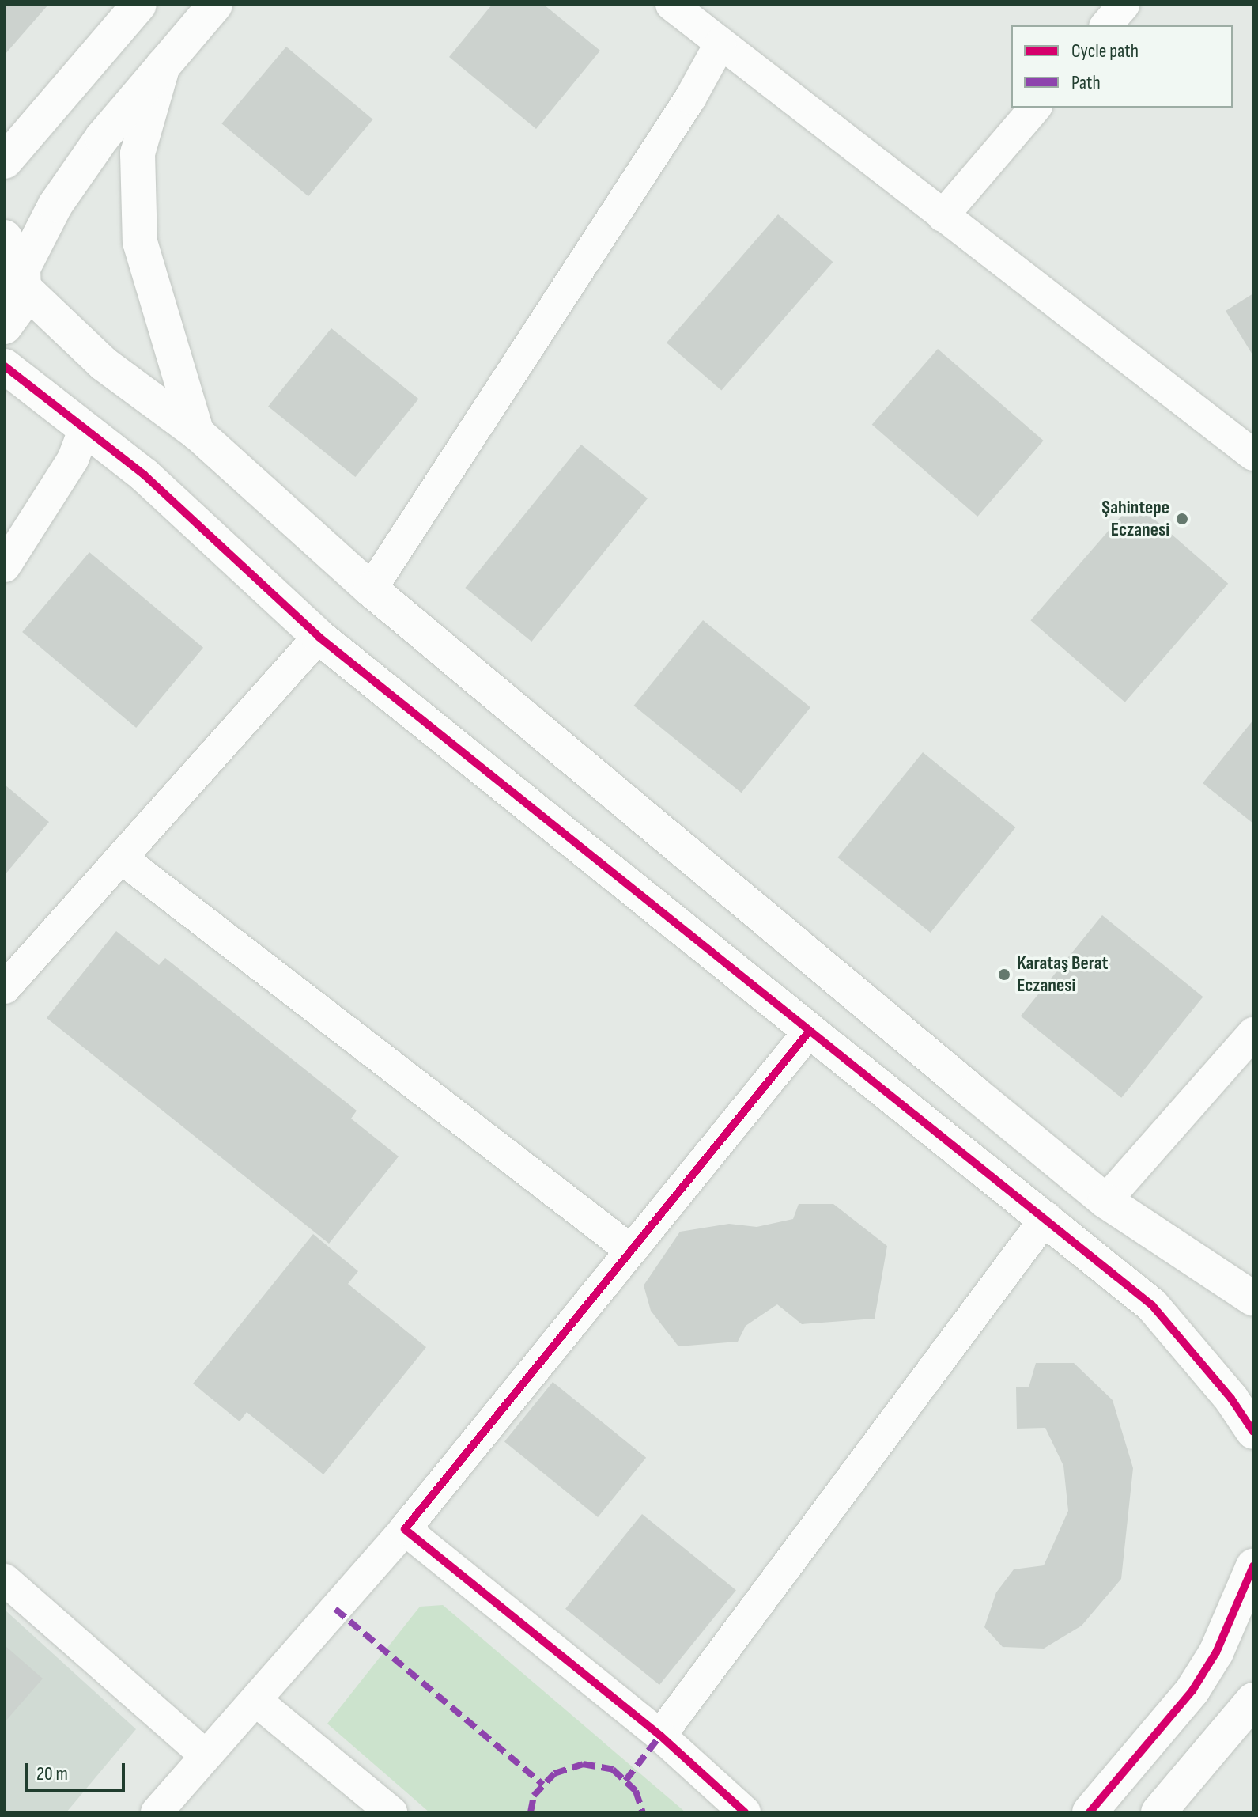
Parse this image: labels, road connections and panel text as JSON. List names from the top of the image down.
{
  "places": ["Şahintepe Eczanesi", "Karataş Berat Eczanesi"],
  "legend": ["Cycle path", "Path"],
  "scale_bar": "20 m"
}
